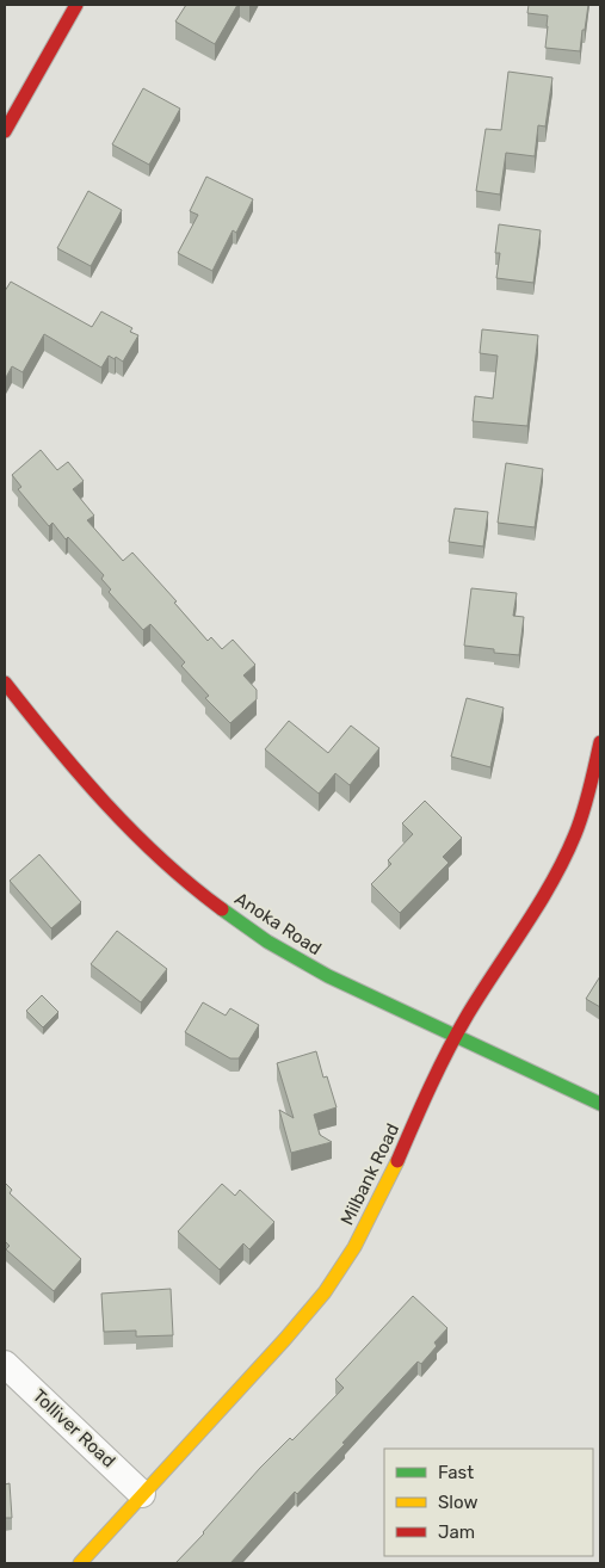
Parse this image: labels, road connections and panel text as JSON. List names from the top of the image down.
{
  "streets": {
    "street": ["Anoka Road", "Milbank Road", "Tolliver Road"]
  },
  "crossings": [
    ["Anoka Road", "Milbank Road"],
    ["Milbank Road", "Tolliver Road"]
  ],
  "legend": ["Fast", "Slow", "Jam"]
}
